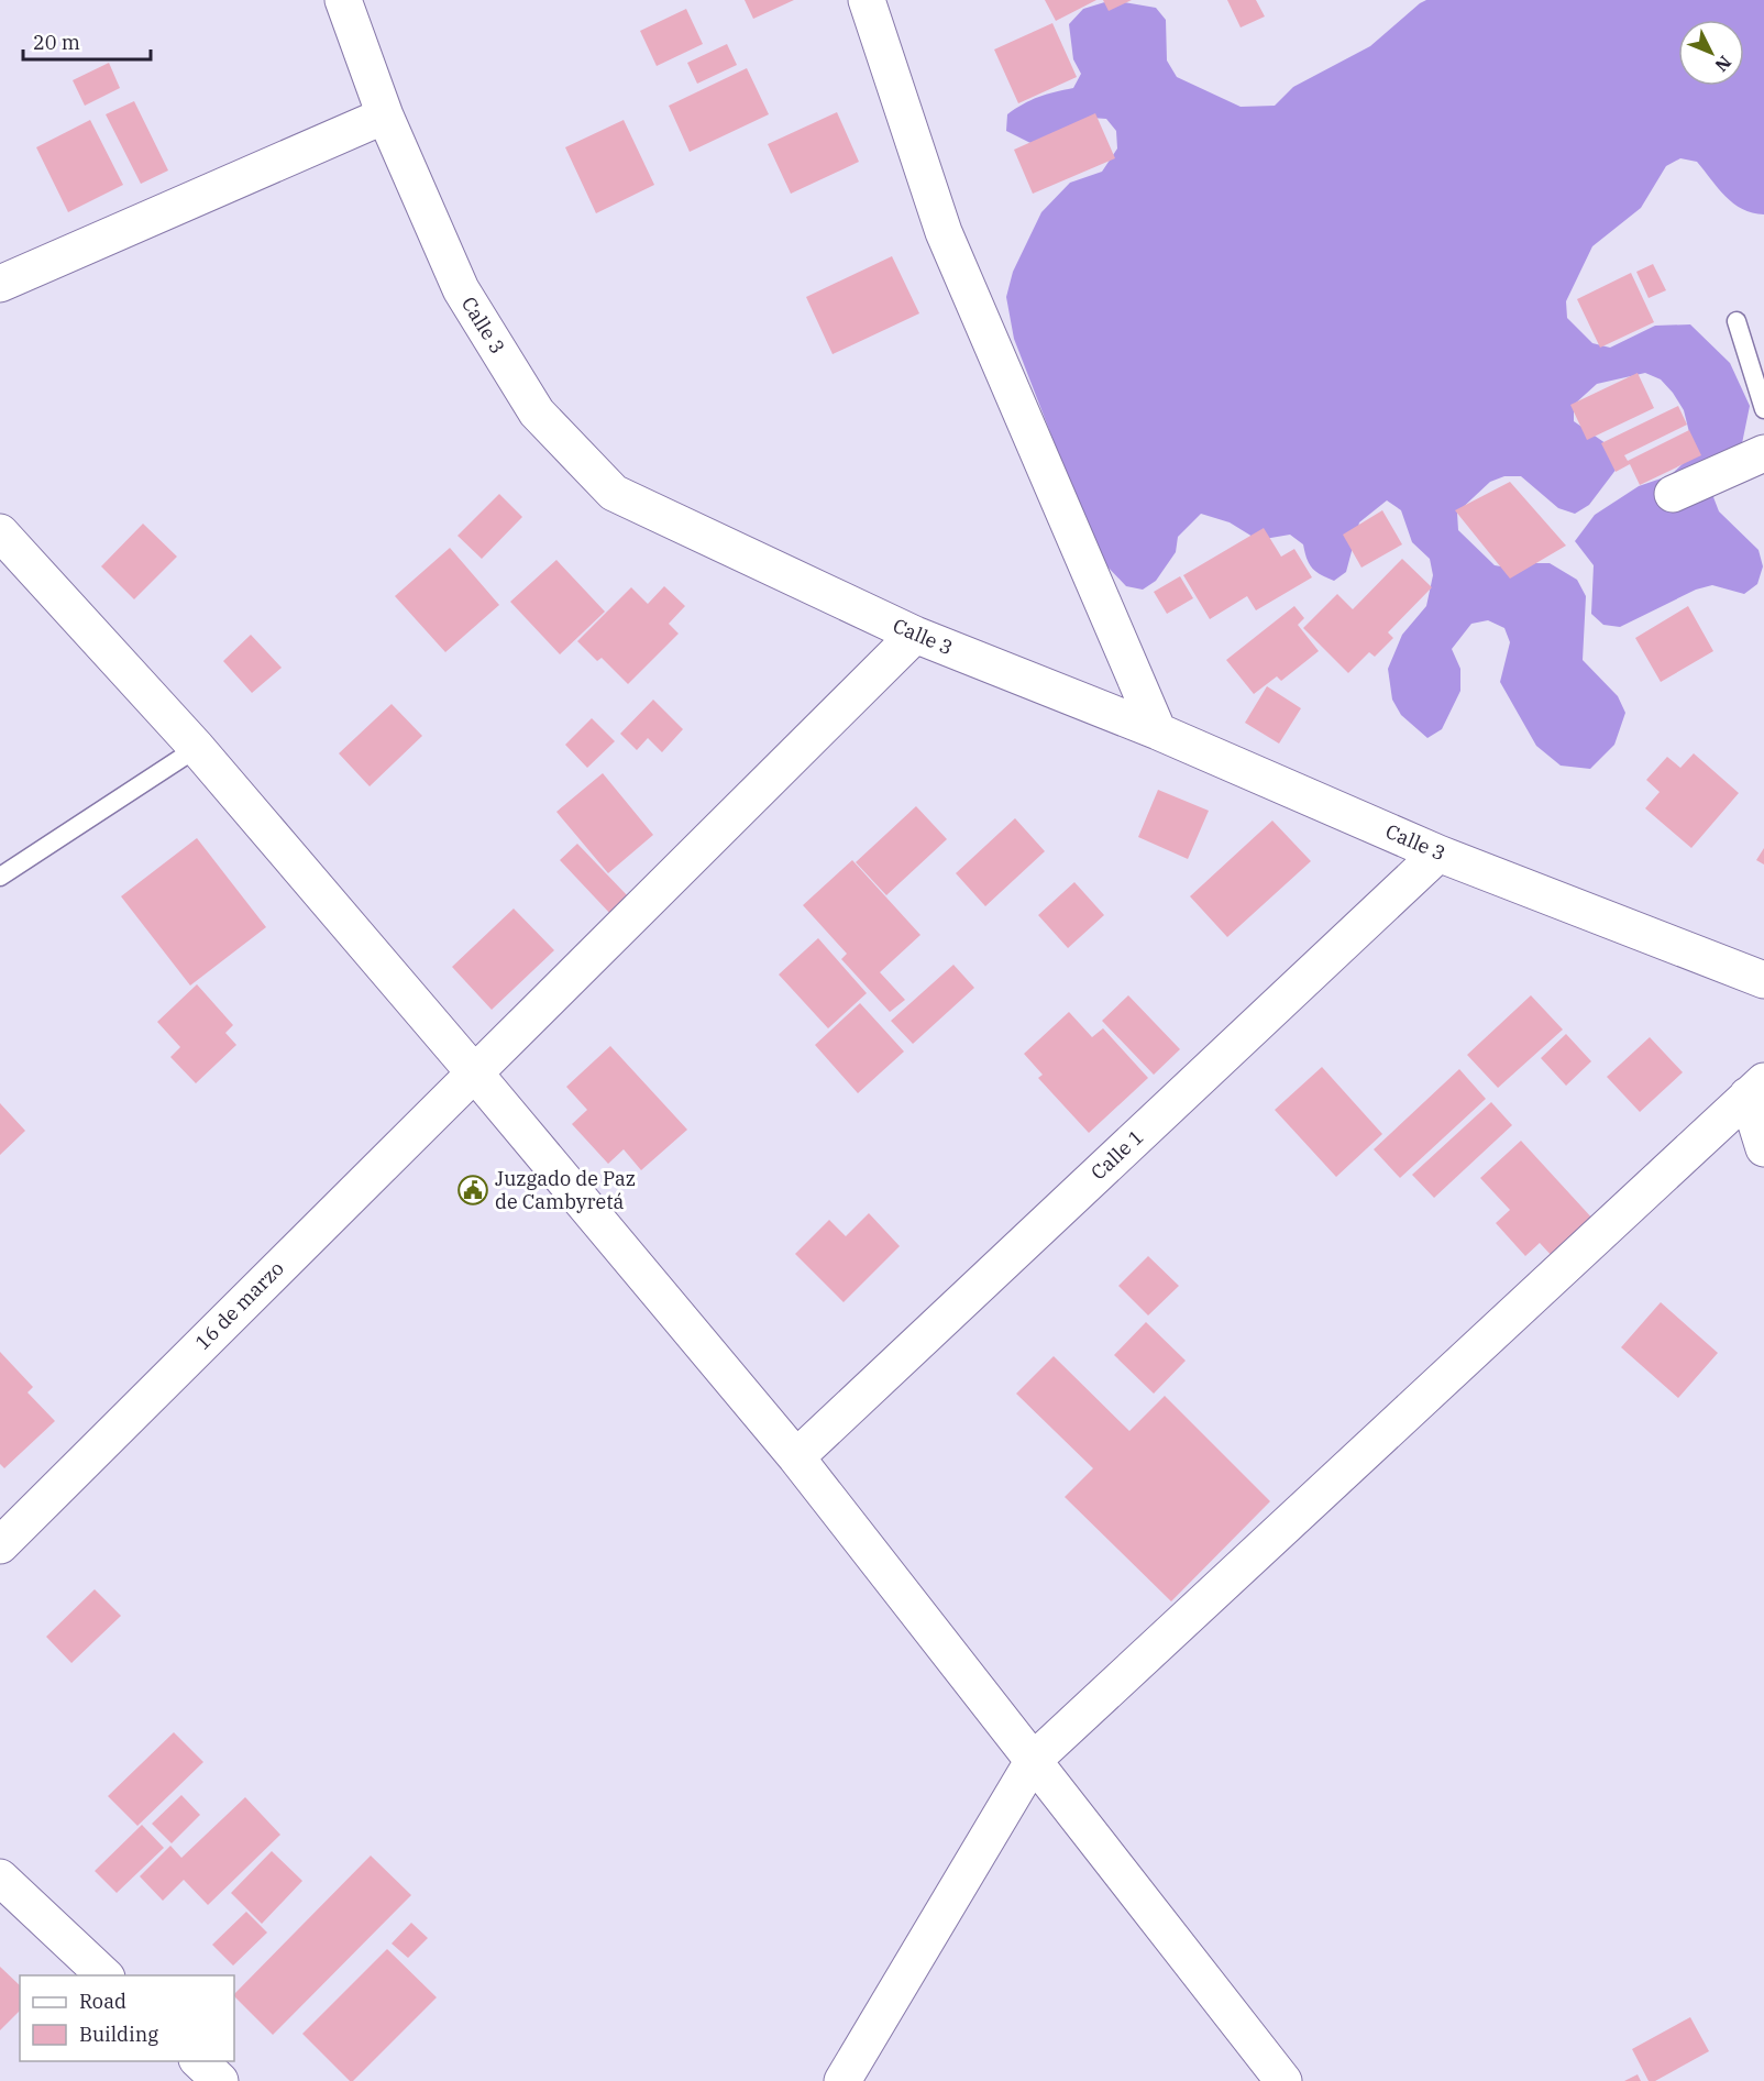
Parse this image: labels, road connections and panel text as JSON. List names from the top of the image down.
{
  "streets": {
    "street": ["Calle 3", "Calle 1", "16 de marzo"]
  },
  "crossings": [
    ["Calle 3", "Calle 1"],
    ["Calle 3", "16 de marzo"]
  ],
  "places": {
    "public building": ["Juzgado de Paz de Cambyretá"]
  },
  "legend": ["Road", "Building"],
  "scale_bar": "20 m",
  "north": "bottom right"
}
